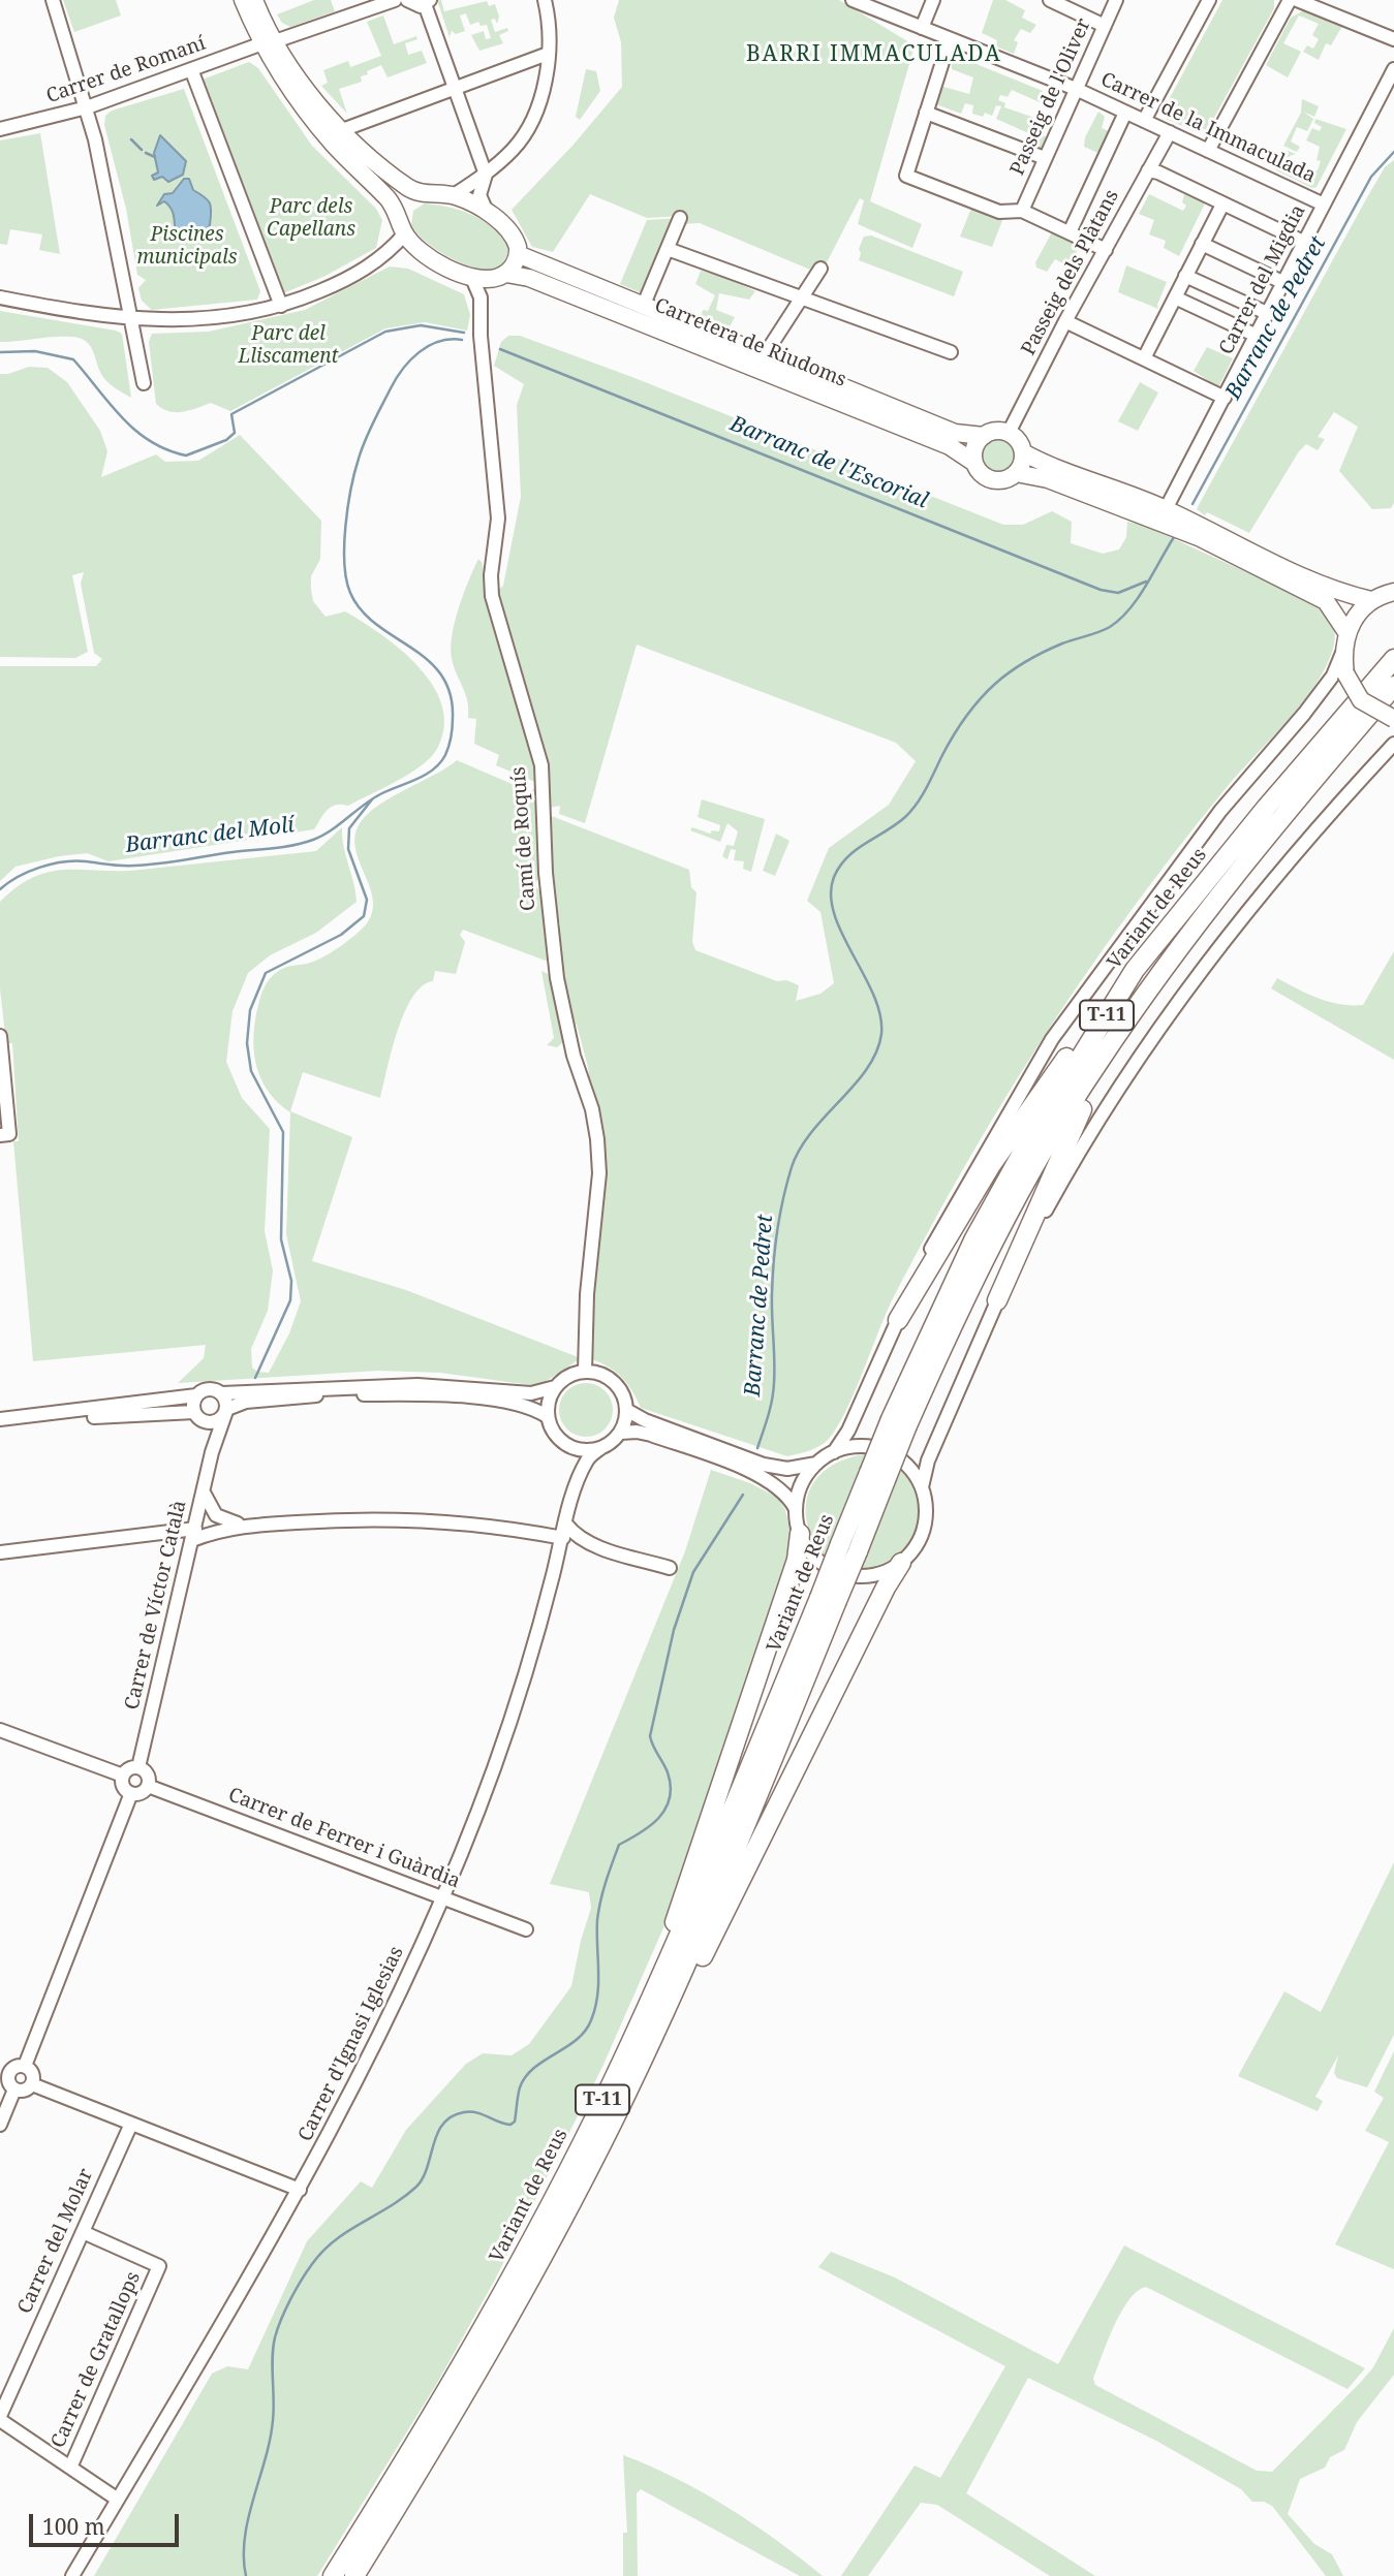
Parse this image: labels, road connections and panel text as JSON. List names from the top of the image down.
{
  "streets": {
    "highway": ["Variant de Reus", "T-11"],
    "main road": ["Carretera de Riudoms"],
    "street": [
      "Carrer de Romaní",
      "Passeig de l'Oliver",
      "Carrer de la Immaculada",
      "Passeig dels Plàtans",
      "Carrer del Migdia",
      "Camí de Roquís",
      "Carrer de Víctor Català",
      "Carrer de Ferrer i Guàrdia",
      "Carrer d'Ignasi Iglesias",
      "Carrer del Molar",
      "Carrer de Gratallops"
    ]
  },
  "crossings": [
    ["Carrer de Romaní", "Carretera de Riudoms"],
    ["Passeig de l'Oliver", "Carrer de la Immaculada"],
    ["Carrer de la Immaculada", "Passeig dels Plàtans"],
    ["Carrer de la Immaculada", "Carrer del Migdia"],
    ["Passeig dels Plàtans", "Carretera de Riudoms"],
    ["Carretera de Riudoms", "Camí de Roquís"],
    ["Camí de Roquís", "Carrer d'Ignasi Iglesias"],
    ["Carrer de Víctor Català", "Carrer de Ferrer i Guàrdia"],
    ["Carrer de Ferrer i Guàrdia", "Carrer d'Ignasi Iglesias"],
    ["Carrer del Molar", "Carrer de Gratallops"]
  ],
  "districts": ["BARRI IMMACULADA"],
  "water": ["Barranc de Pedret", "Barranc de l'Escorial", "Barranc del Molí"],
  "parks": ["Parc dels Capellans", "Piscines municipals", "Parc del Lliscament"],
  "scale_bar": "100 m"
}
